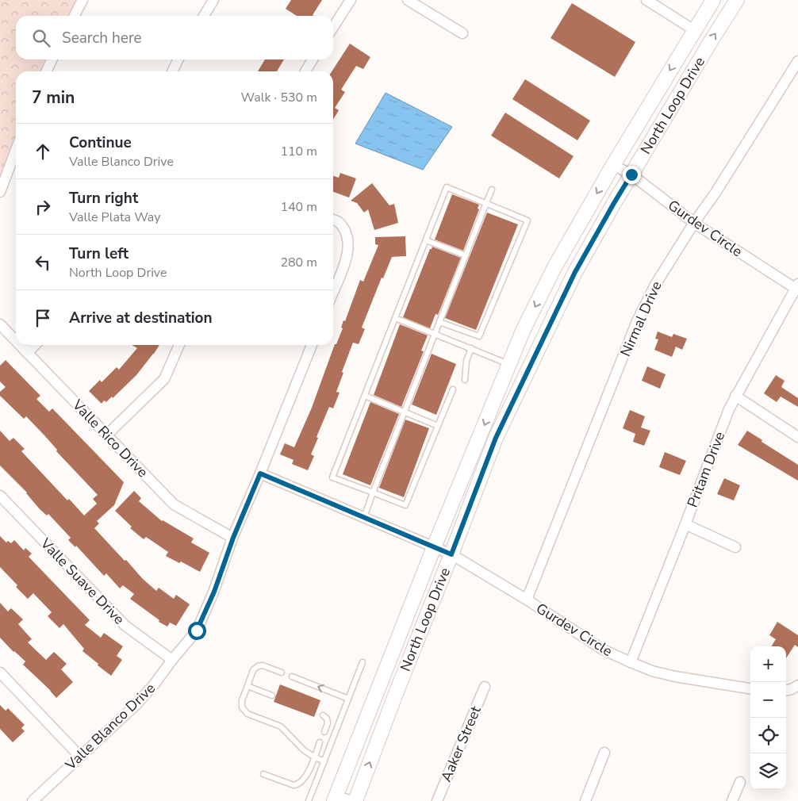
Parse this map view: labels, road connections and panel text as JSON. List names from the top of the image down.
{
  "streets": {
    "main road": ["North Loop Drive"],
    "street": [
      "Gurdev Circle",
      "Nirmal Drive",
      "Valle Rico Drive",
      "Pritam Drive",
      "Valle Suave Drive",
      "Valle Blanco Drive",
      "Aaker Street"
    ]
  },
  "crossings": [
    ["North Loop Drive", "Gurdev Circle"],
    ["Gurdev Circle", "Nirmal Drive"],
    ["Gurdev Circle", "Pritam Drive"],
    ["Gurdev Circle", "Valle Blanco Drive"],
    ["Valle Rico Drive", "Valle Blanco Drive"],
    ["Valle Suave Drive", "Valle Blanco Drive"]
  ],
  "page": {
    "search": "Search here",
    "heading": ["7 min", "Walk · 530 m"],
    "list": [
      ["Continue", "Valle Blanco Drive", "110 m"],
      ["Turn right", "Valle Plata Way", "140 m"],
      ["Turn left", "North Loop Drive", "280 m"],
      "Arrive at destination"
    ],
    "map_buttons": ["+", "−"]
  }
}
